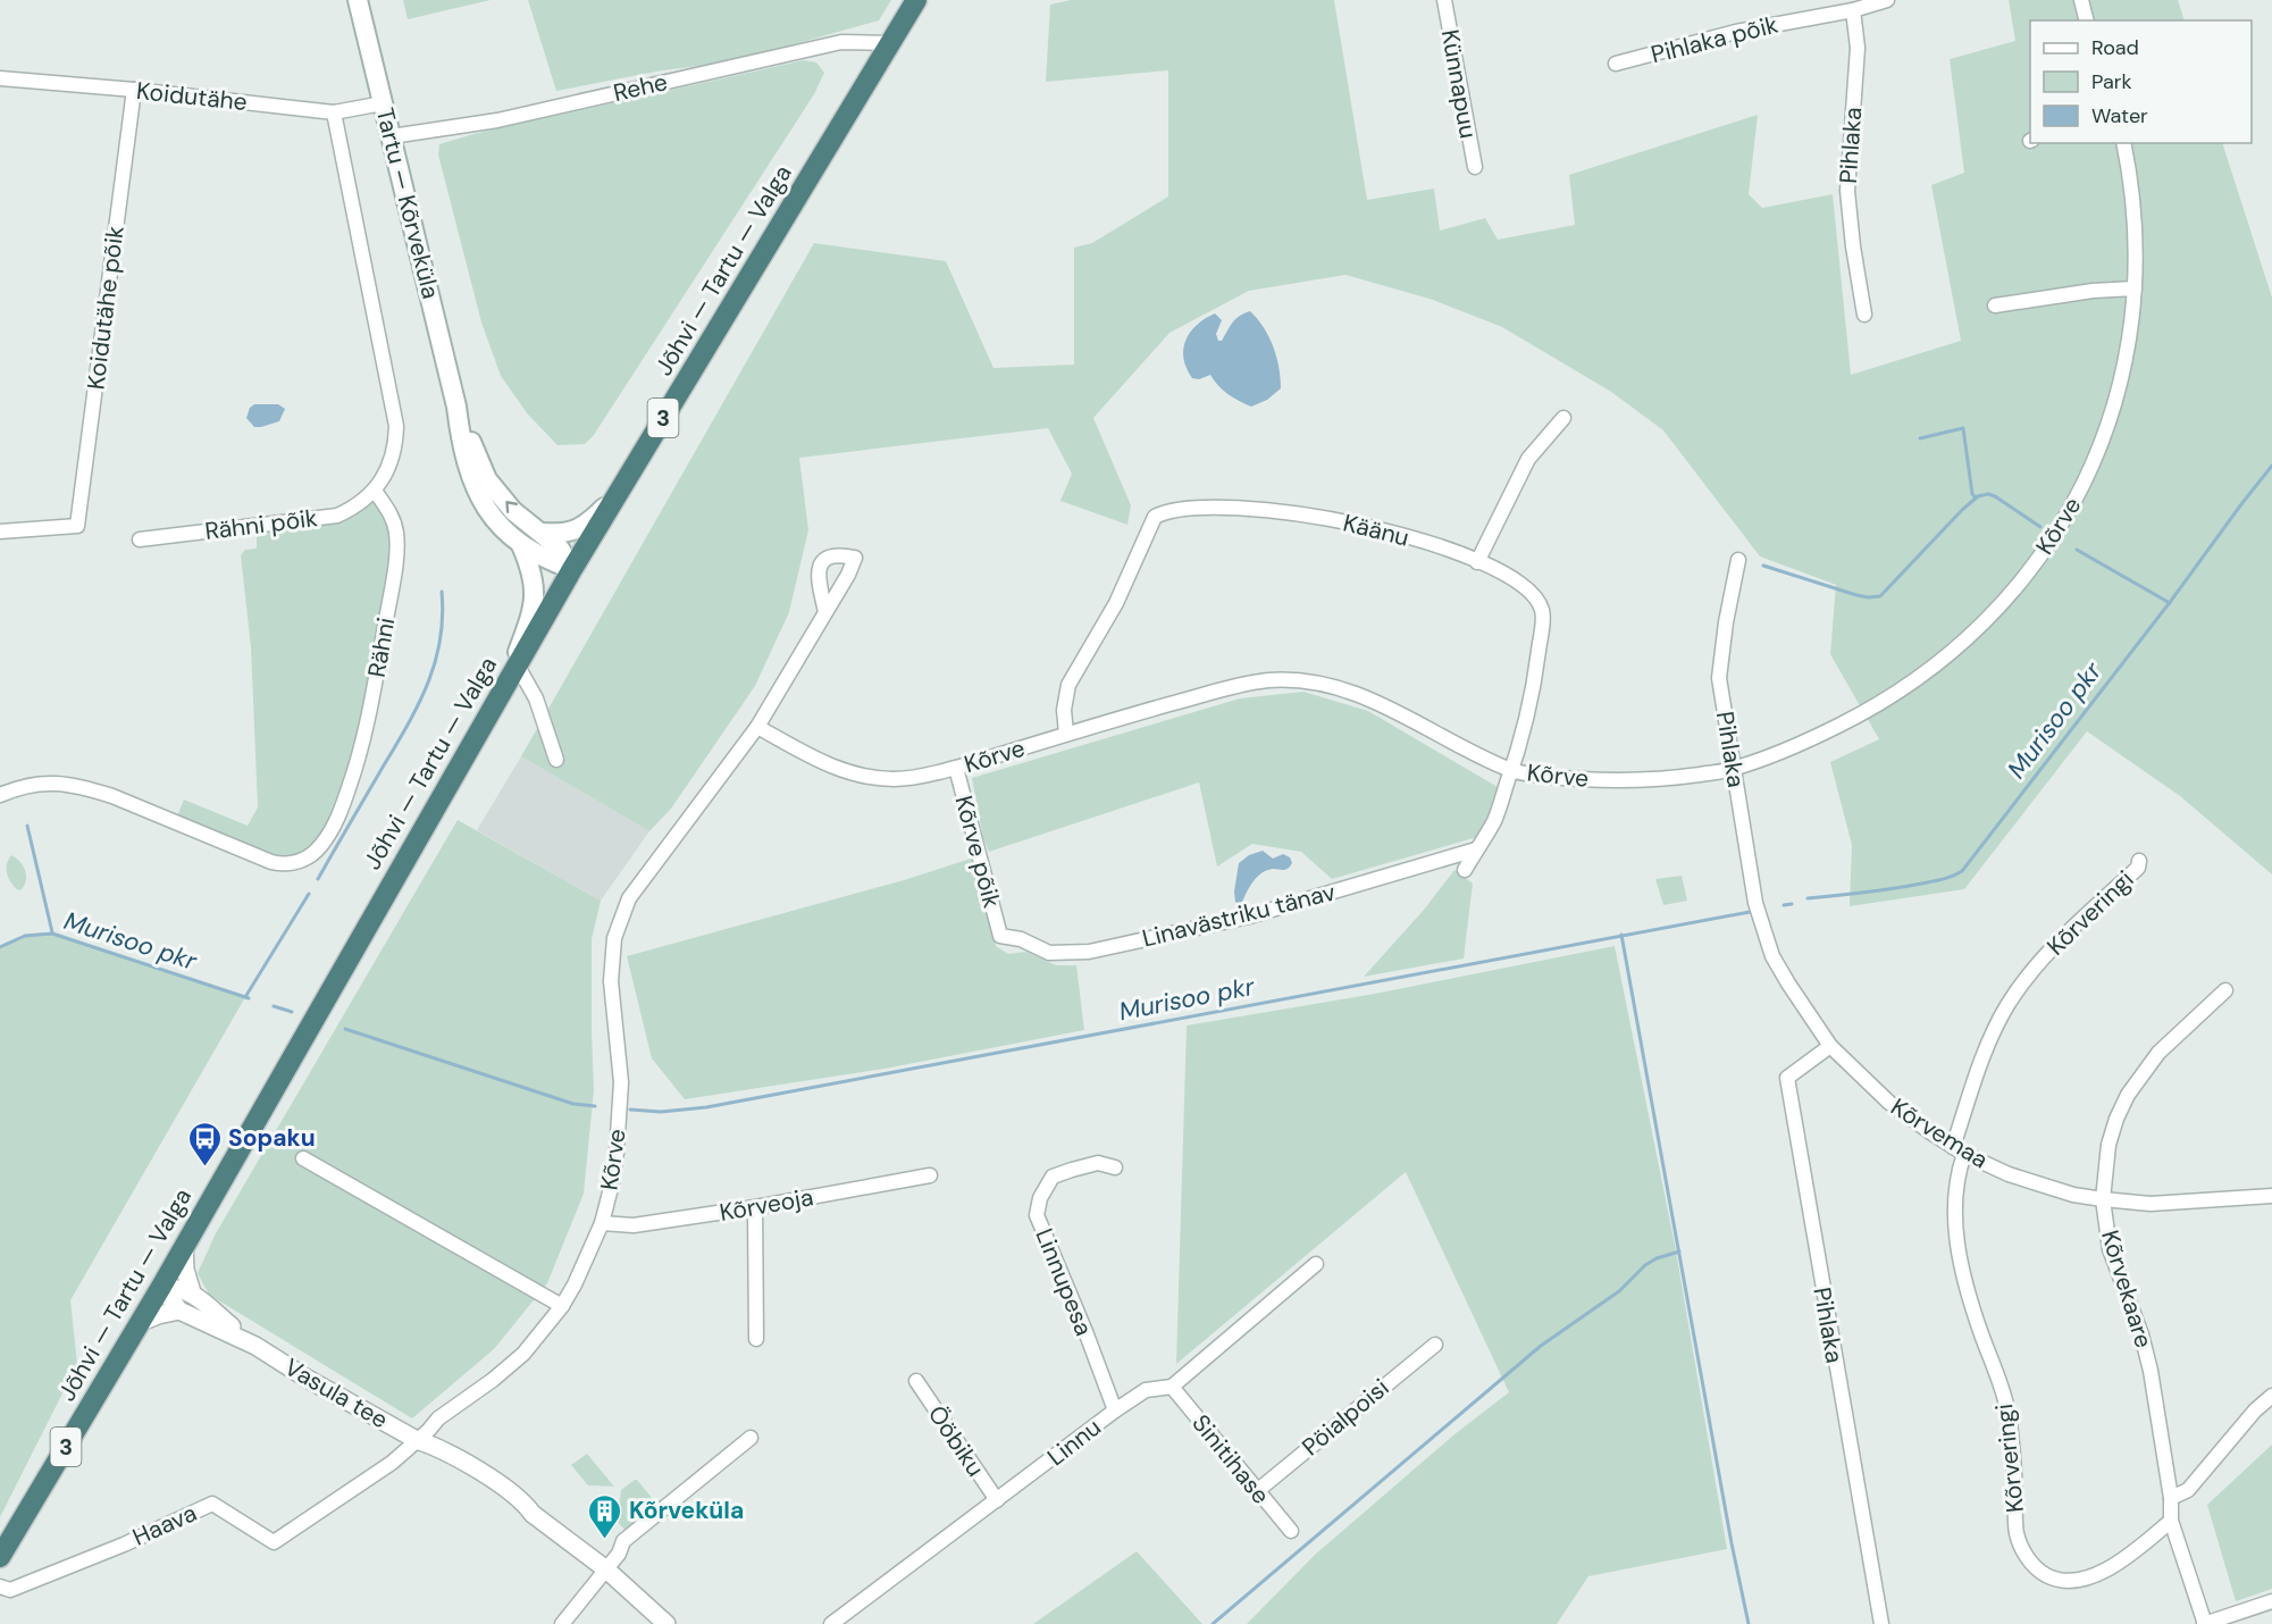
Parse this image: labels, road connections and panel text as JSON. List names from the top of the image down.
{
  "streets": {
    "highway": ["Jõhvi — Tartu — Valga", "3"],
    "main road": ["Tartu — Kõrveküla"],
    "street": [
      "Pihlaka põik",
      "Künnapuu",
      "Rehe",
      "Koidutähe",
      "Pihlaka",
      "Koidutähe põik",
      "Rähni põik",
      "Kõrve",
      "Käänu",
      "Rähni",
      "Kõrve põik",
      "Kõrveringi",
      "Linavästriku tänav",
      "Kõrvemaa",
      "Kõrveoja",
      "Linnupesa",
      "Kõrvekaare",
      "Vasula tee",
      "Pöialpoisi",
      "Ööbiku",
      "Linnu",
      "Sinitihase",
      "Haava"
    ]
  },
  "crossings": [
    ["Pihlaka põik", "Pihlaka"],
    ["Rehe", "Tartu — Kõrveküla"],
    ["Rehe", "Jõhvi — Tartu — Valga"],
    ["Koidutähe", "Tartu — Kõrveküla"],
    ["Koidutähe", "Koidutähe põik"],
    ["Pihlaka", "Kõrve"],
    ["Pihlaka", "Kõrvemaa"],
    ["Tartu — Kõrveküla", "Jõhvi — Tartu — Valga"],
    ["Jõhvi — Tartu — Valga", "Vasula tee"],
    ["Rähni põik", "Rähni"],
    ["Kõrve", "Käänu"],
    ["Kõrve", "Kõrve põik"],
    ["Kõrve", "Kõrveoja"],
    ["Kõrve", "Vasula tee"],
    ["Kõrve", "Haava"],
    ["Käänu", "Linavästriku tänav"],
    ["Kõrve põik", "Linavästriku tänav"],
    ["Kõrveringi", "Kõrvemaa"],
    ["Kõrveringi", "Kõrvekaare"],
    ["Kõrvemaa", "Kõrvekaare"],
    ["Linnupesa", "Linnu"],
    ["Vasula tee", "Haava"],
    ["Pöialpoisi", "Sinitihase"],
    ["Ööbiku", "Linnu"],
    ["Linnu", "Sinitihase"]
  ],
  "water": ["Murisoo pkr"],
  "places": {
    "bus stop": ["Sopaku"],
    "building": ["Kõrveküla"]
  },
  "legend": ["Road", "Park", "Water"]
}
